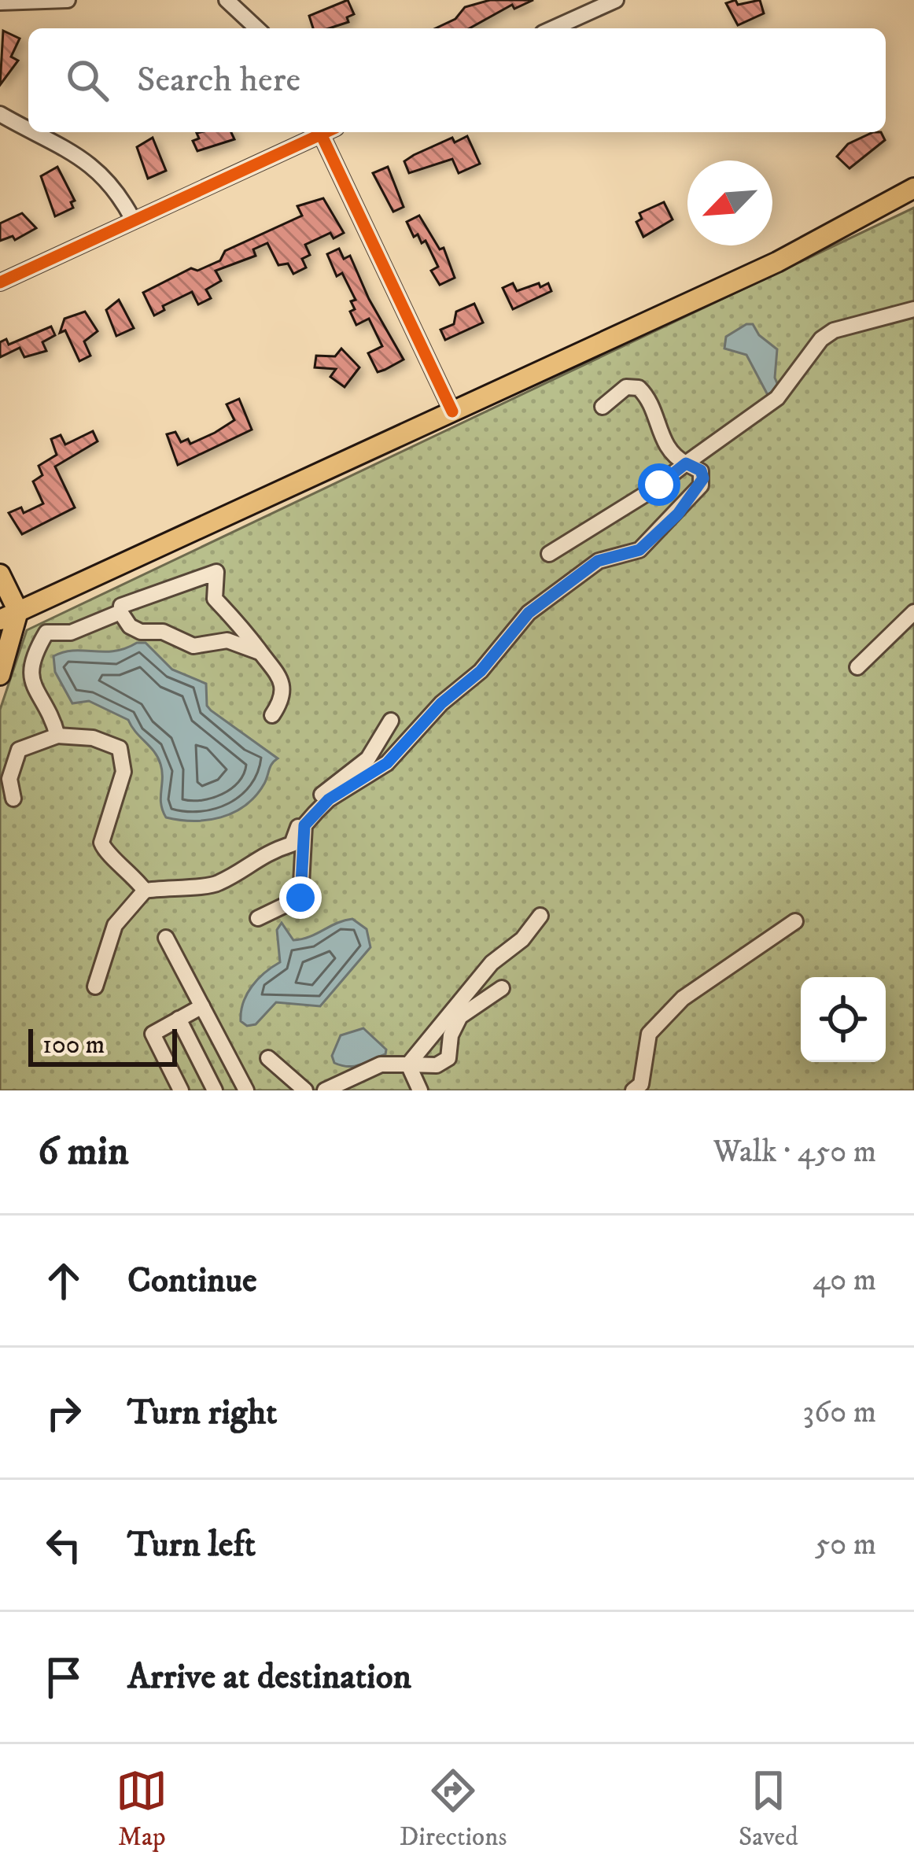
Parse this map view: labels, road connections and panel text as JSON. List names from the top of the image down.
{
  "scale_bar": "100 m",
  "north": "bottom left",
  "page": {
    "search": "Search here",
    "scale": "100 m",
    "heading": ["6 min", "Walk · 450 m"],
    "list": [
      ["Continue", "40 m"],
      ["Turn right", "360 m"],
      ["Turn left", "50 m"],
      "Arrive at destination"
    ],
    "nav": ["Map", "Directions", "Saved"]
  }
}
